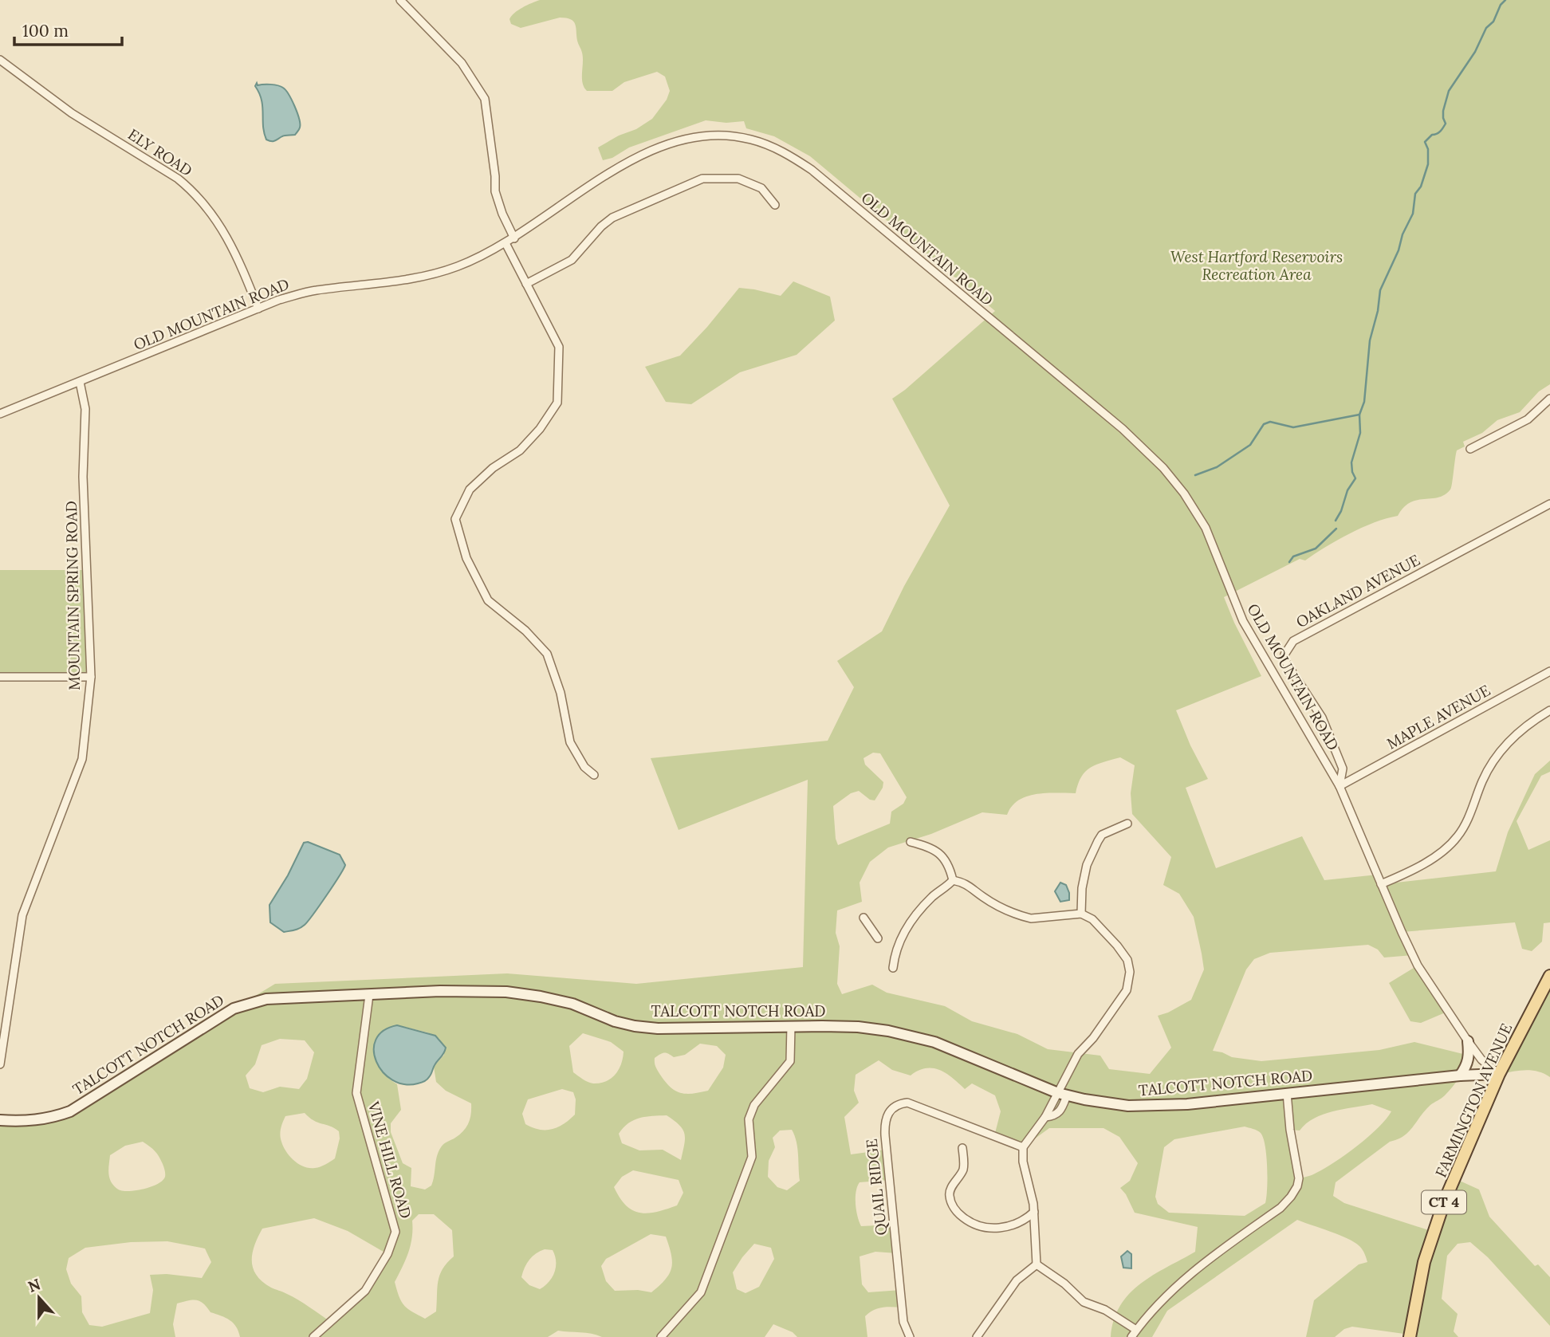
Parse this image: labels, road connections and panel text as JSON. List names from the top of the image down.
{
  "streets": {
    "main road": ["FARMINGTON AVENUE", "CT 4"],
    "street": [
      "ELY ROAD",
      "OLD MOUNTAIN ROAD",
      "OAKLAND AVENUE",
      "MOUNTAIN SPRING ROAD",
      "MAPLE AVENUE",
      "TALCOTT NOTCH ROAD",
      "VINE HILL ROAD",
      "QUAIL RIDGE"
    ]
  },
  "crossings": [
    ["ELY ROAD", "OLD MOUNTAIN ROAD"],
    ["OLD MOUNTAIN ROAD", "OAKLAND AVENUE"],
    ["OLD MOUNTAIN ROAD", "MOUNTAIN SPRING ROAD"],
    ["OLD MOUNTAIN ROAD", "MAPLE AVENUE"],
    ["OLD MOUNTAIN ROAD", "TALCOTT NOTCH ROAD"],
    ["OLD MOUNTAIN ROAD", "FARMINGTON AVENUE"],
    ["OAKLAND AVENUE", "MAPLE AVENUE"],
    ["TALCOTT NOTCH ROAD", "FARMINGTON AVENUE"],
    ["TALCOTT NOTCH ROAD", "VINE HILL ROAD"]
  ],
  "parks": ["West Hartford Reservoirs Recreation Area"],
  "scale_bar": "100 m",
  "north": "top"
}
